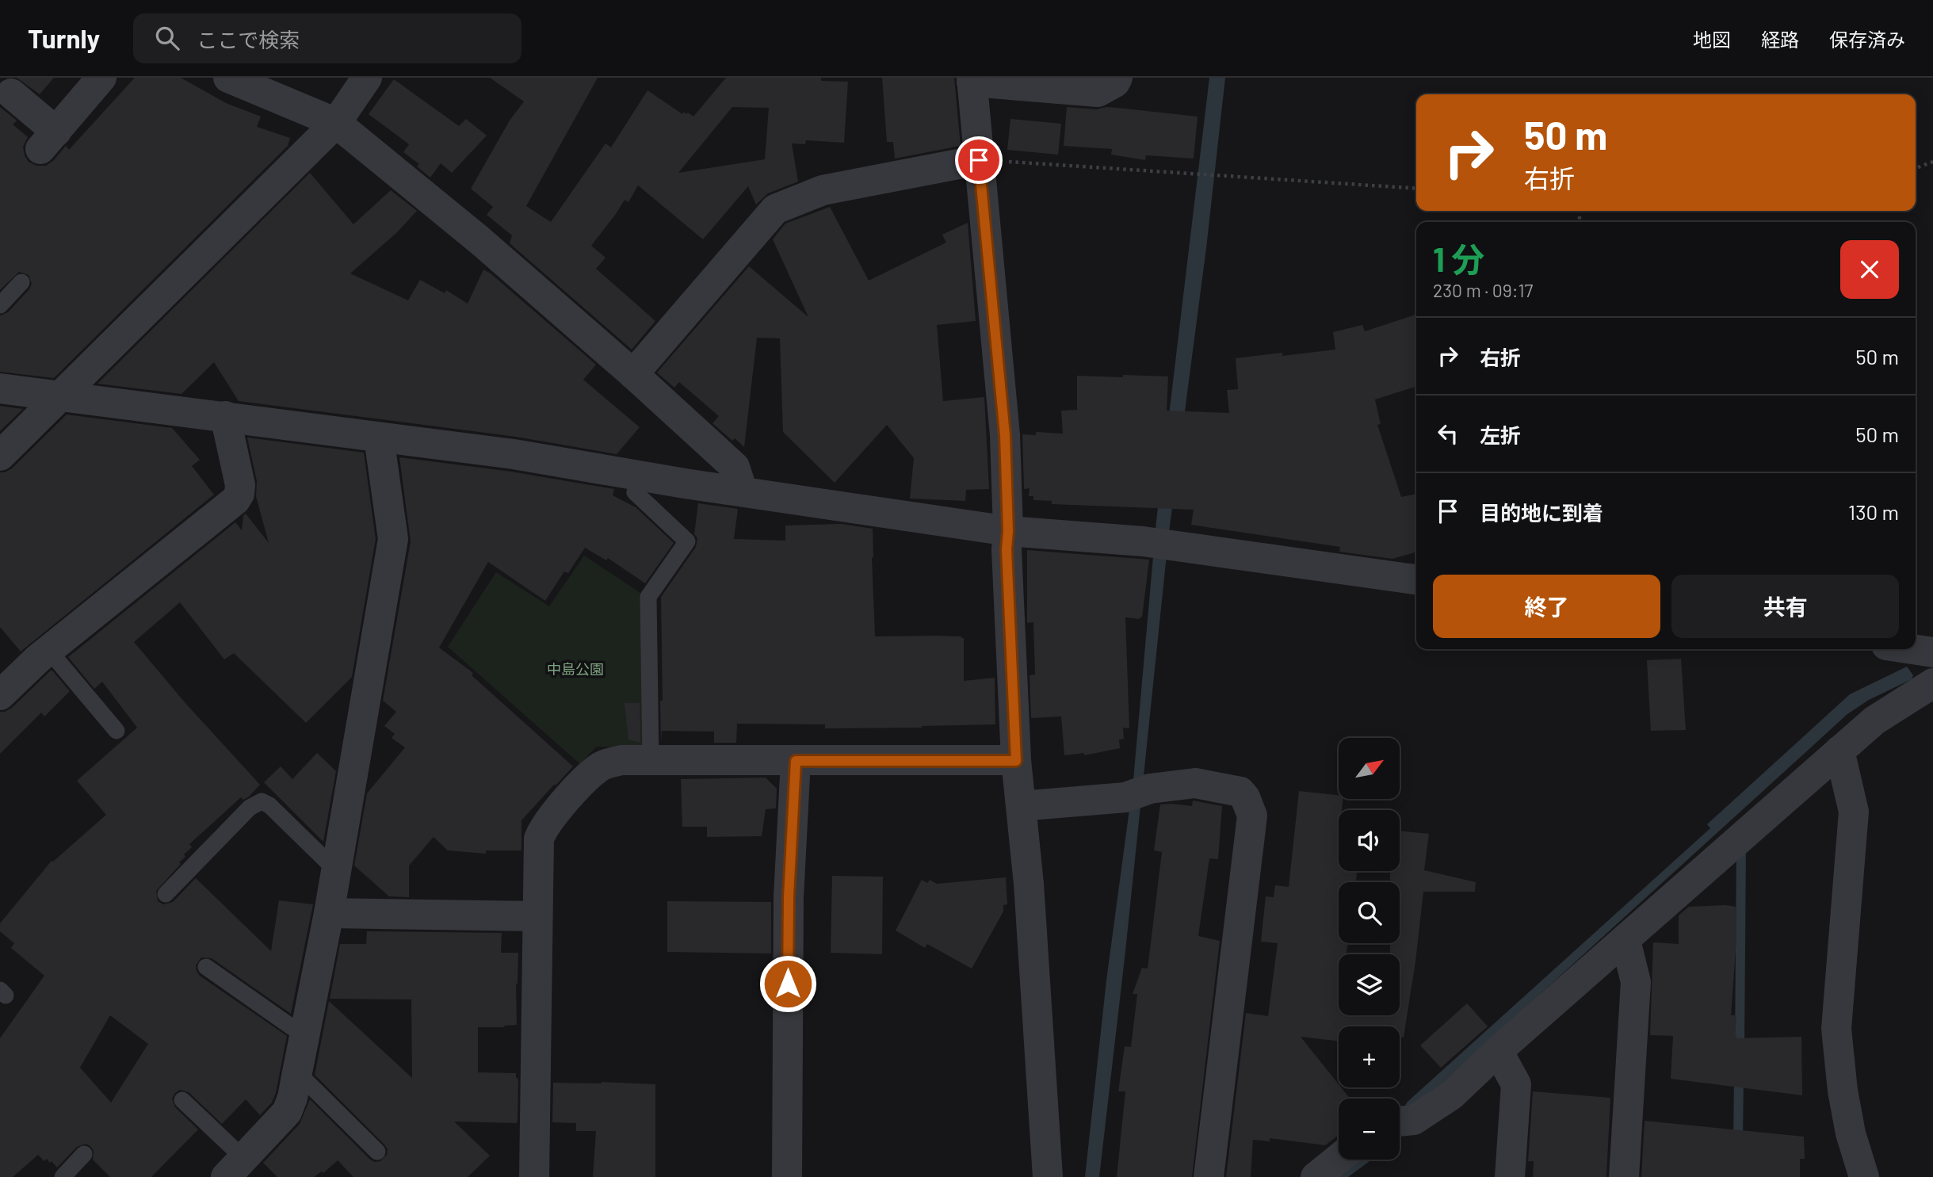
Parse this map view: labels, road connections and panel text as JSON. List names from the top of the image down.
{
  "parks": ["中島公園"],
  "north": "top right",
  "page": {
    "header": "Turnly",
    "search": "ここで検索",
    "nav": ["地図", "経路", "保存済み"],
    "turn": ["50 m", "右折"],
    "heading": ["1 分", "230 m · 09:17"],
    "list": [
      {
        "name": "右折",
        "value": "50 m"
      },
      {
        "name": "左折",
        "value": "50 m"
      },
      {
        "name": "目的地に到着",
        "value": "130 m"
      }
    ],
    "buttons": ["終了", "共有"],
    "map_buttons": ["+", "−"]
  }
}
